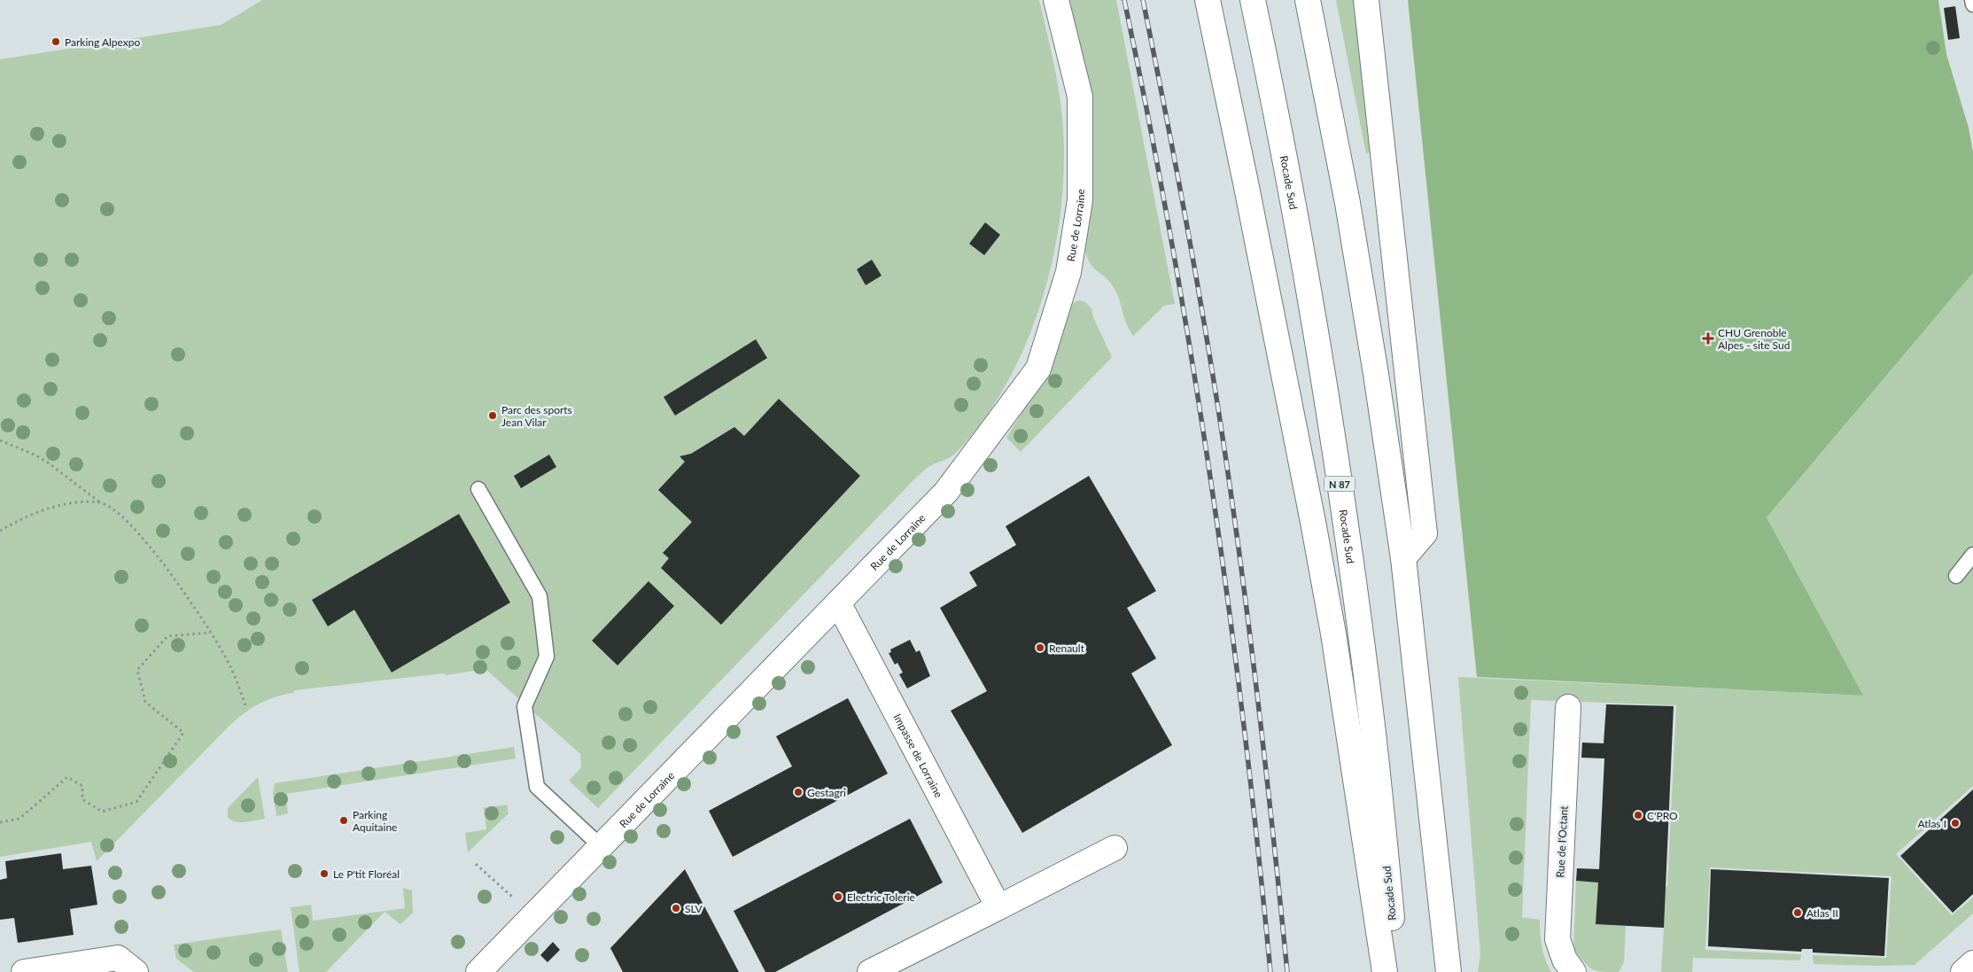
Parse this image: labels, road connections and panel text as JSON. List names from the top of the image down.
{
  "streets": {
    "main road": [
      "Rocade Sud",
      "Rue de Lorraine",
      "N 87",
      "Impasse de Lorraine",
      "Rue de l'Octant"
    ]
  },
  "crossings": [
    ["Rue de Lorraine", "Impasse de Lorraine"]
  ],
  "places": {
    "other": [
      "Parking Alpexpo",
      "Parc des sports Jean Vilar",
      "Renault",
      "Gestagri",
      "C'PRO",
      "Parking Aquitaine",
      "Atlas I",
      "Le P'tit Floréal",
      "Electric Tolerie",
      "SLV",
      "Atlas II"
    ],
    "health": ["CHU Grenoble Alpes - site Sud"]
  }
}
